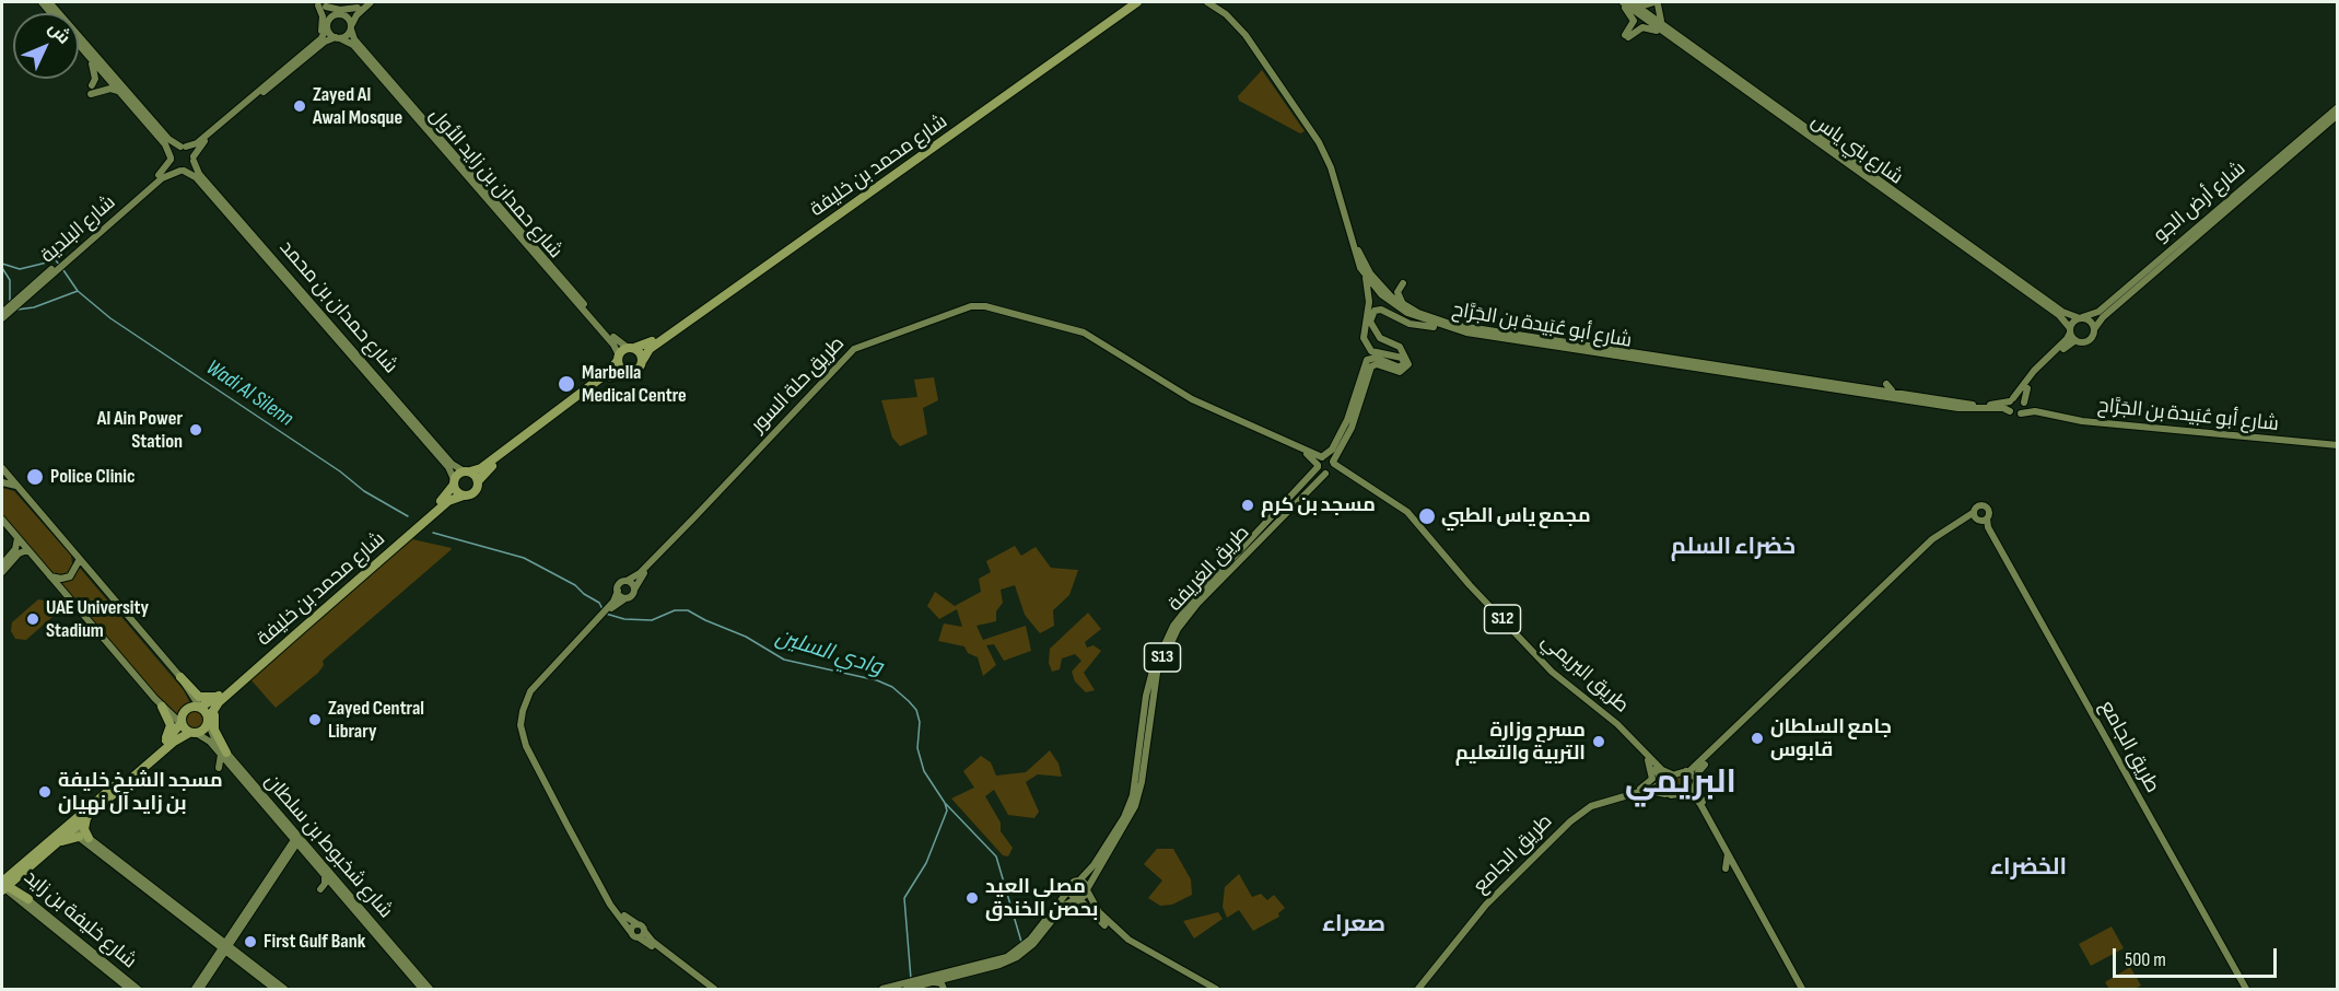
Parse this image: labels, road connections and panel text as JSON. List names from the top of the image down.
{
  "streets": {
    "highway": ["شارع محمد بن خليفة"],
    "main road": [
      "شارع بني ياس",
      "شارع حمدان بن زايد الأول",
      "شارع أرض الجو",
      "شارع البلدية",
      "شارع حمدان بن محمد",
      "شارع أبو عُبَيدة بن الجَرَّاح",
      "طريق حلة السور",
      "طريق الغريفة",
      "S12",
      "S13",
      "طريق البريمي",
      "طريق الجامع",
      "شارع شخبوط بن سلطان",
      "شارع خليفة بن زايد"
    ]
  },
  "crossings": [
    ["شارع بني ياس", "شارع أرض الجو"],
    ["شارع محمد بن خليفة", "شارع حمدان بن زايد الأول"],
    ["شارع محمد بن خليفة", "شارع حمدان بن محمد"],
    ["شارع محمد بن خليفة", "شارع شخبوط بن سلطان"],
    ["شارع البلدية", "شارع حمدان بن محمد"],
    ["طريق حلة السور", "طريق الغريفة"],
    ["طريق حلة السور", "S12"],
    ["طريق الغريفة", "S12"],
    ["طريق الغريفة", "S13"],
    ["طريق الغريفة", "طريق البريمي"],
    ["S12", "طريق البريمي"],
    ["S12", "طريق الجامع"],
    ["طريق البريمي", "طريق الجامع"]
  ],
  "districts": [
    "خضراء السلم",
    "البريمي",
    "الخضراء",
    "صعراء"
  ],
  "water": ["Wadi Al Silenn", "وادي السلين"],
  "places": [
    "Zayed Al Awal Mosque",
    "Marbella Medical Centre",
    "Al Ain Power Station",
    "Police Clinic",
    "مسجد بن كرم",
    "مجمع ياس الطبي",
    "UAE University Stadium",
    "Zayed Central Library",
    "جامع السلطان قابوس",
    "مسرح وزارة التربية والتعليم",
    "مسجد الشيخ خليفة بن زايد آل نهيان",
    "مصلى العيد بحصن الخندق",
    "First Gulf Bank"
  ],
  "scale_bar": "500 m",
  "north": "top right"
}
